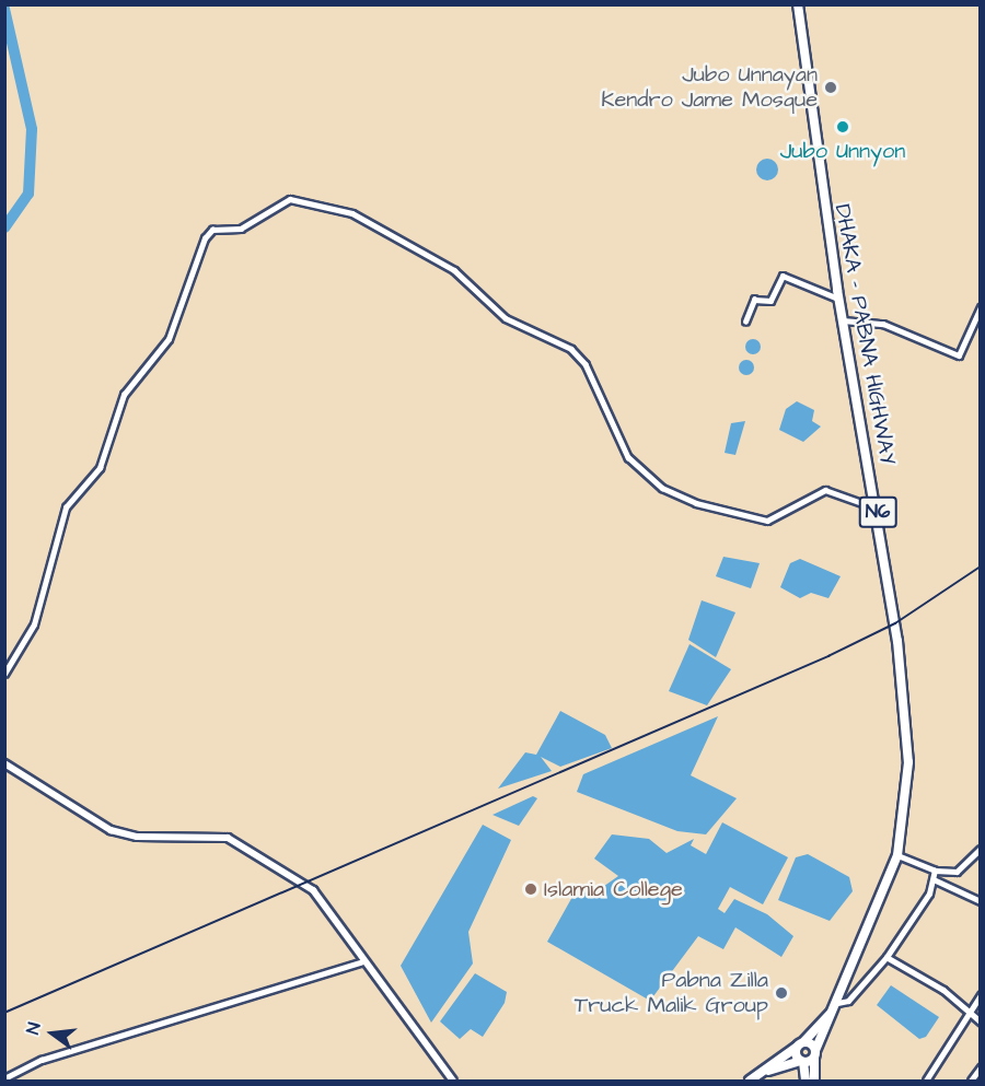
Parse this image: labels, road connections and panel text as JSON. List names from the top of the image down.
{
  "streets": {
    "highway": ["DHAKA - PABNA HIGHWAY", "N6"]
  },
  "places": [
    "Jubo Unnayan Kendro Jame Mosque",
    "Jubo Unnyon",
    "Islamia College",
    "Pabna Zilla Truck Malik Group"
  ],
  "north": "left"
}
